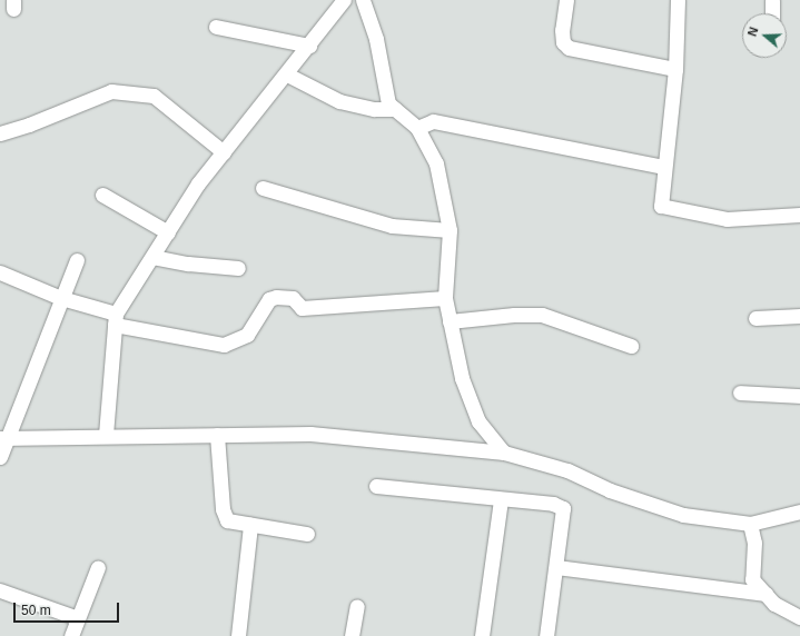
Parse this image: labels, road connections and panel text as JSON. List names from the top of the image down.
{
  "scale_bar": "50 m",
  "north": "left"
}
